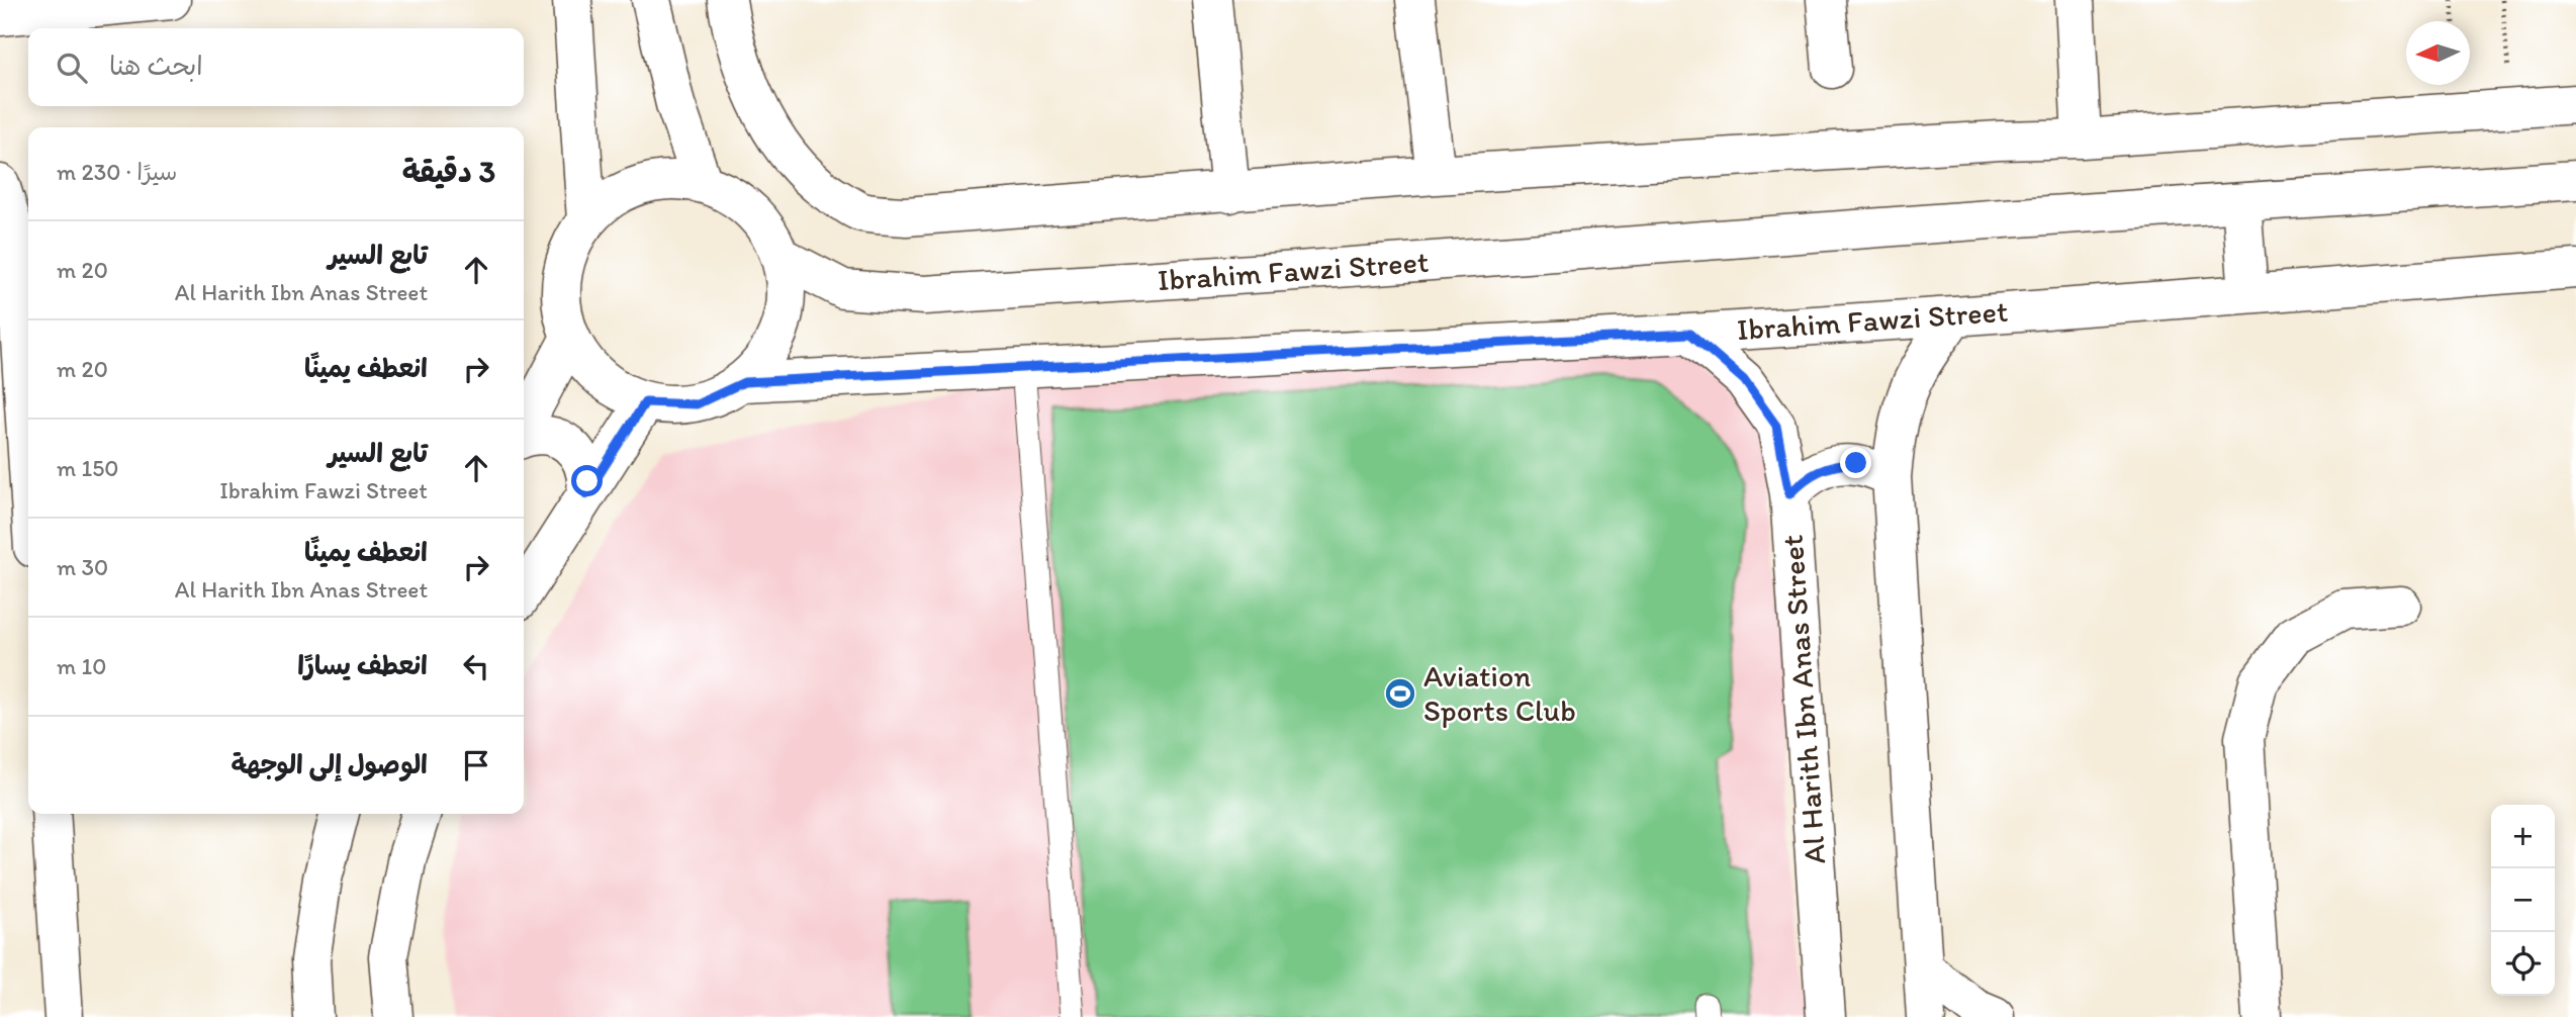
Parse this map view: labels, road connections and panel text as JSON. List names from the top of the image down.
{
  "streets": {
    "street": ["Ibrahim Fawzi Street", "Al Harith Ibn Anas Street"]
  },
  "crossings": [
    ["Ibrahim Fawzi Street", "Al Harith Ibn Anas Street"]
  ],
  "places": {
    "sports": ["Aviation Sports Club"]
  },
  "north": "left",
  "page": {
    "search": "ابحث هنا",
    "heading": ["3 دقيقة", "سيرًا · 230 m"],
    "list": [
      ["تابع السير", "Al Harith Ibn Anas Street", "20 m"],
      ["انعطف يمينًا", "20 m"],
      ["تابع السير", "Ibrahim Fawzi Street", "150 m"],
      ["انعطف يمينًا", "Al Harith Ibn Anas Street", "30 m"],
      ["انعطف يسارًا", "10 m"],
      "الوصول إلى الوجهة"
    ],
    "map_buttons": ["+", "−"]
  }
}
